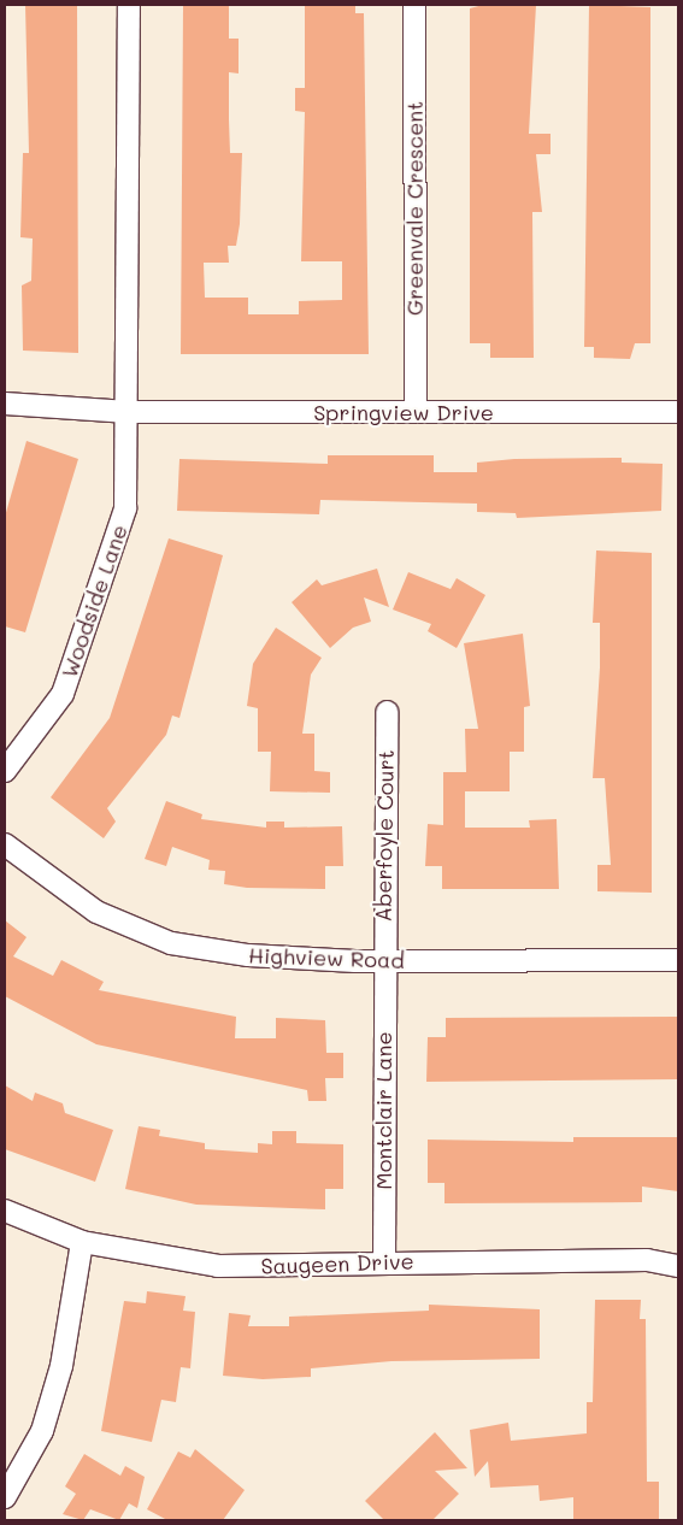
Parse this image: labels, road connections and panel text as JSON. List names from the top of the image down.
{
  "streets": {
    "street": [
      "Greenvale Crescent",
      "Springview Drive",
      "Woodside Lane",
      "Aberfoyle Court",
      "Highview Road",
      "Montclair Lane",
      "Saugeen Drive"
    ]
  },
  "crossings": [
    ["Greenvale Crescent", "Springview Drive"],
    ["Springview Drive", "Woodside Lane"],
    ["Aberfoyle Court", "Highview Road"],
    ["Aberfoyle Court", "Montclair Lane"],
    ["Highview Road", "Montclair Lane"],
    ["Montclair Lane", "Saugeen Drive"]
  ]
}
